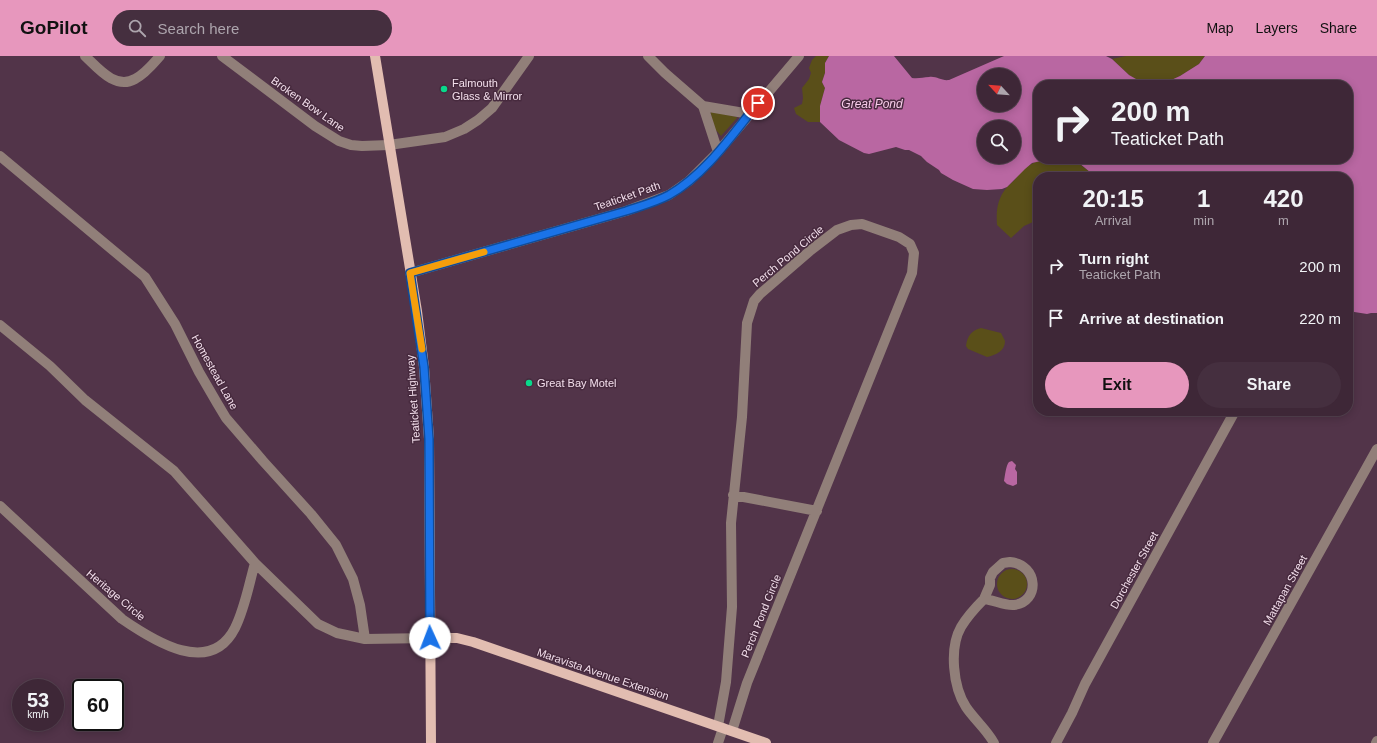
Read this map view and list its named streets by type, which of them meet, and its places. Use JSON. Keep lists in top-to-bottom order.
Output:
{
  "streets": {
    "main road": ["Teaticket Highway", "Maravista Avenue Extension"],
    "street": [
      "Broken Bow Lane",
      "Teaticket Path",
      "Perch Pond Circle",
      "Homestead Lane",
      "Dorchester Street",
      "Mattapan Street",
      "Heritage Circle"
    ]
  },
  "crossings": [
    ["Broken Bow Lane", "Teaticket Highway"],
    ["Teaticket Path", "Teaticket Highway"],
    ["Perch Pond Circle", "Maravista Avenue Extension"],
    ["Teaticket Highway", "Maravista Avenue Extension"]
  ],
  "water": ["Great Pond"],
  "places": ["Falmouth Glass & Mirror", "Great Bay Motel"],
  "north": "top left",
  "page": {
    "header": "GoPilot",
    "search": "Search here",
    "nav": ["Map", "Layers", "Share"],
    "turn": ["200 m", "Teaticket Path"],
    "eta": [
      "20:15",
      "Arrival",
      "1",
      "min",
      "420",
      "m"
    ],
    "list": [
      {
        "name": "Turn right",
        "note": "Teaticket Path",
        "value": "200 m"
      },
      {
        "name": "Arrive at destination",
        "value": "220 m"
      }
    ],
    "buttons": ["Exit", "Share"],
    "speed": "53 km/h",
    "limit": "60"
  }
}
